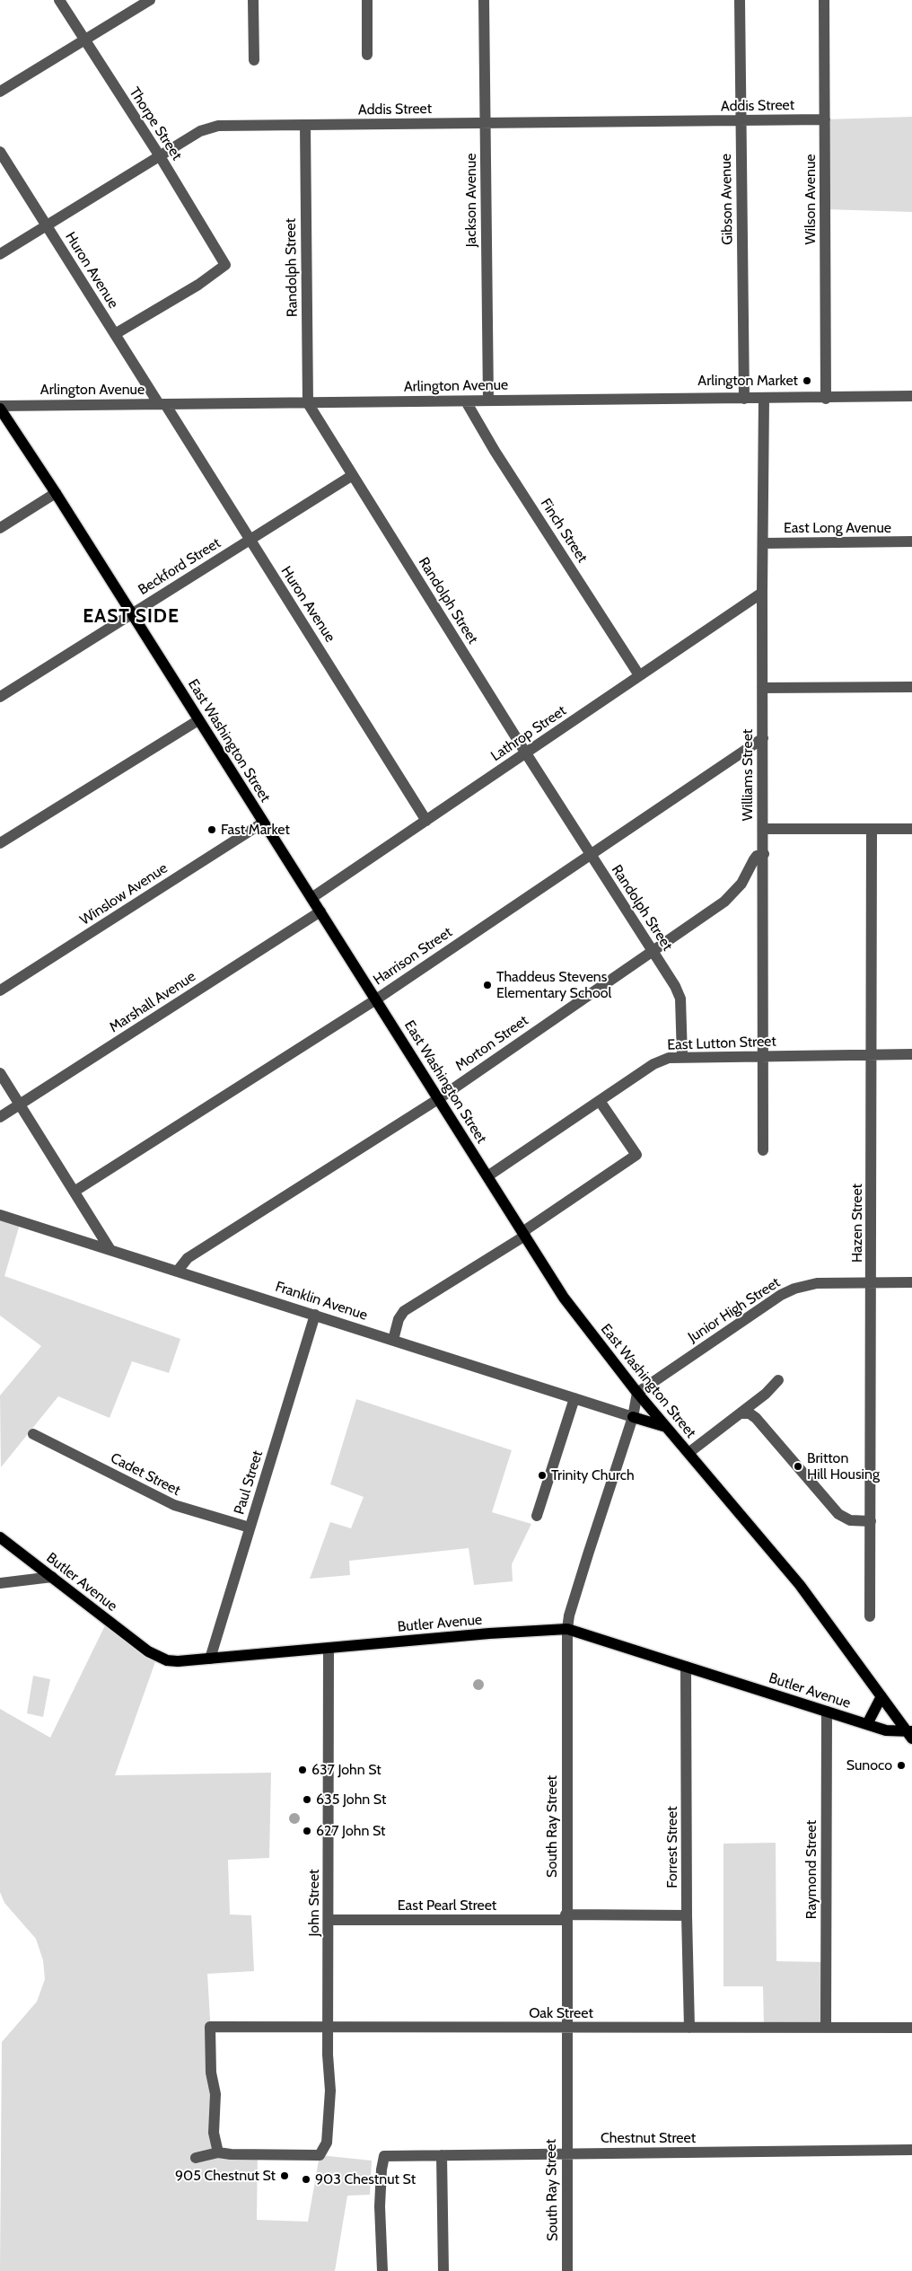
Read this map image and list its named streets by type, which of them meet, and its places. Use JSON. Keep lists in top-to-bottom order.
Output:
{
  "streets": {
    "main road": ["East Washington Street", "Butler Avenue"],
    "street": [
      "Addis Street",
      "Thorpe Street",
      "Gibson Avenue",
      "Wilson Avenue",
      "Jackson Avenue",
      "Randolph Street",
      "Huron Avenue",
      "Arlington Avenue",
      "East Long Avenue",
      "Finch Street",
      "Beckford Street",
      "Lathrop Street",
      "Williams Street",
      "Winslow Avenue",
      "Harrison Street",
      "Marshall Avenue",
      "Morton Street",
      "East Lutton Street",
      "Hazen Street",
      "Franklin Avenue",
      "Junior High Street",
      "Cadet Street",
      "Paul Street",
      "South Ray Street",
      "Forrest Street",
      "Raymond Street",
      "John Street",
      "East Pearl Street",
      "Oak Street",
      "Chestnut Street"
    ]
  },
  "crossings": [
    ["Addis Street", "Thorpe Street"],
    ["Addis Street", "Gibson Avenue"],
    ["Addis Street", "Wilson Avenue"],
    ["Addis Street", "Jackson Avenue"],
    ["Addis Street", "Randolph Street"],
    ["Addis Street", "Huron Avenue"],
    ["Thorpe Street", "Huron Avenue"],
    ["Gibson Avenue", "Arlington Avenue"],
    ["Wilson Avenue", "Arlington Avenue"],
    ["Jackson Avenue", "Arlington Avenue"],
    ["Randolph Street", "Arlington Avenue"],
    ["Randolph Street", "Beckford Street"],
    ["Randolph Street", "Lathrop Street"],
    ["Randolph Street", "Harrison Street"],
    ["Randolph Street", "Morton Street"],
    ["Randolph Street", "East Lutton Street"],
    ["Huron Avenue", "Arlington Avenue"],
    ["Huron Avenue", "Beckford Street"],
    ["Huron Avenue", "Lathrop Street"],
    ["Arlington Avenue", "Finch Street"],
    ["Arlington Avenue", "East Washington Street"],
    ["Arlington Avenue", "Williams Street"],
    ["East Long Avenue", "Williams Street"],
    ["Finch Street", "Lathrop Street"],
    ["Beckford Street", "East Washington Street"],
    ["Lathrop Street", "East Washington Street"],
    ["Lathrop Street", "Williams Street"],
    ["East Washington Street", "Winslow Avenue"],
    ["East Washington Street", "Harrison Street"],
    ["East Washington Street", "Marshall Avenue"],
    ["East Washington Street", "Morton Street"],
    ["East Washington Street", "East Lutton Street"],
    ["East Washington Street", "Junior High Street"],
    ["East Washington Street", "Butler Avenue"],
    ["East Washington Street", "South Ray Street"],
    ["Williams Street", "Harrison Street"],
    ["Williams Street", "Morton Street"],
    ["Williams Street", "East Lutton Street"],
    ["Morton Street", "Franklin Avenue"],
    ["East Lutton Street", "Hazen Street"],
    ["Hazen Street", "Junior High Street"],
    ["Franklin Avenue", "Paul Street"],
    ["Franklin Avenue", "South Ray Street"],
    ["Junior High Street", "South Ray Street"],
    ["Cadet Street", "Paul Street"],
    ["Paul Street", "Butler Avenue"],
    ["Butler Avenue", "South Ray Street"],
    ["Butler Avenue", "Forrest Street"],
    ["Butler Avenue", "Raymond Street"],
    ["Butler Avenue", "John Street"],
    ["South Ray Street", "East Pearl Street"],
    ["South Ray Street", "Oak Street"],
    ["South Ray Street", "Chestnut Street"],
    ["Forrest Street", "East Pearl Street"],
    ["Forrest Street", "Oak Street"],
    ["Raymond Street", "Oak Street"],
    ["John Street", "East Pearl Street"],
    ["John Street", "Oak Street"]
  ],
  "districts": ["EAST SIDE"],
  "places": [
    "Arlington Market",
    "Fast Market",
    "Thaddeus Stevens Elementary School",
    "Britton Hill Housing",
    "Trinity Church",
    "Sunoco",
    "637 John St",
    "635 John St",
    "627 John St",
    "905 Chestnut St",
    "903 Chestnut St"
  ]
}
